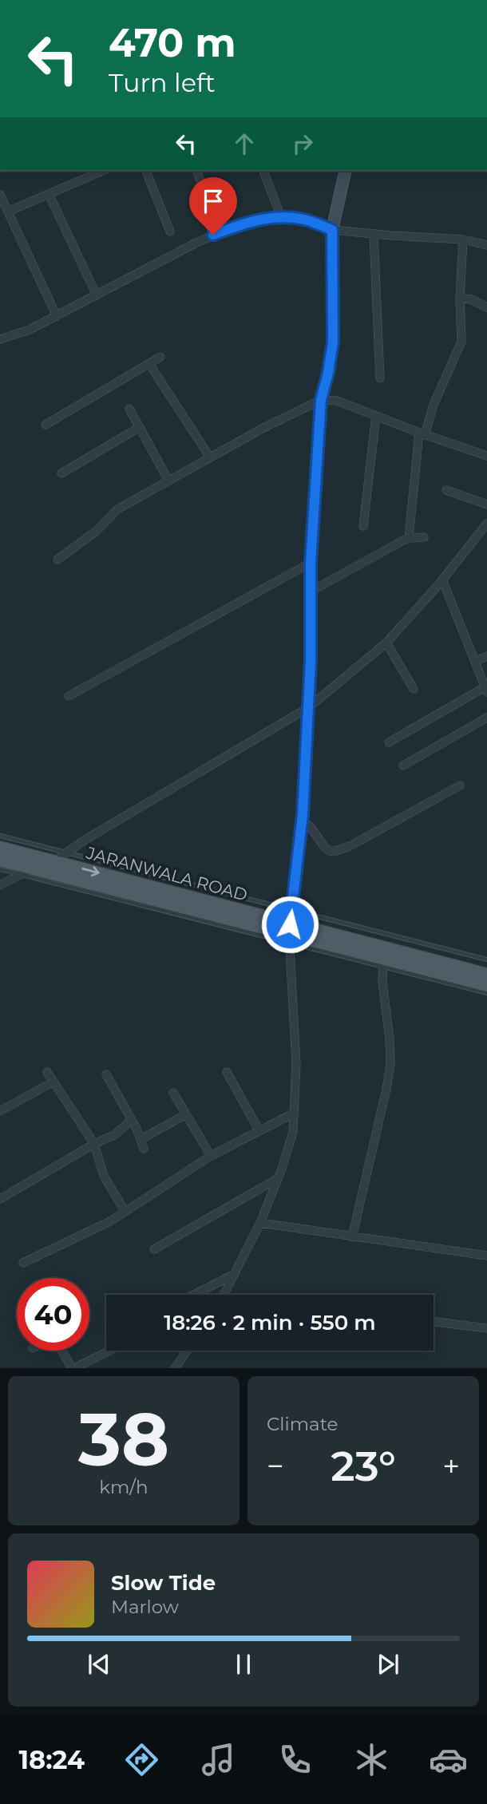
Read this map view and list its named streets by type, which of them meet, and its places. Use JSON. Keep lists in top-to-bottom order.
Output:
{
  "streets": {
    "main road": ["JARANWALA ROAD"]
  },
  "page": {
    "turn": ["470 m", "Turn left"],
    "limit": "40",
    "trip": "18:26 · 2 min · 550 m",
    "tile": [
      ["38", "km/h"],
      "Climate"
    ],
    "heat": ["−", "23°", "+"],
    "song": ["Slow Tide", "Marlow"],
    "tabs": "18:24"
  }
}
